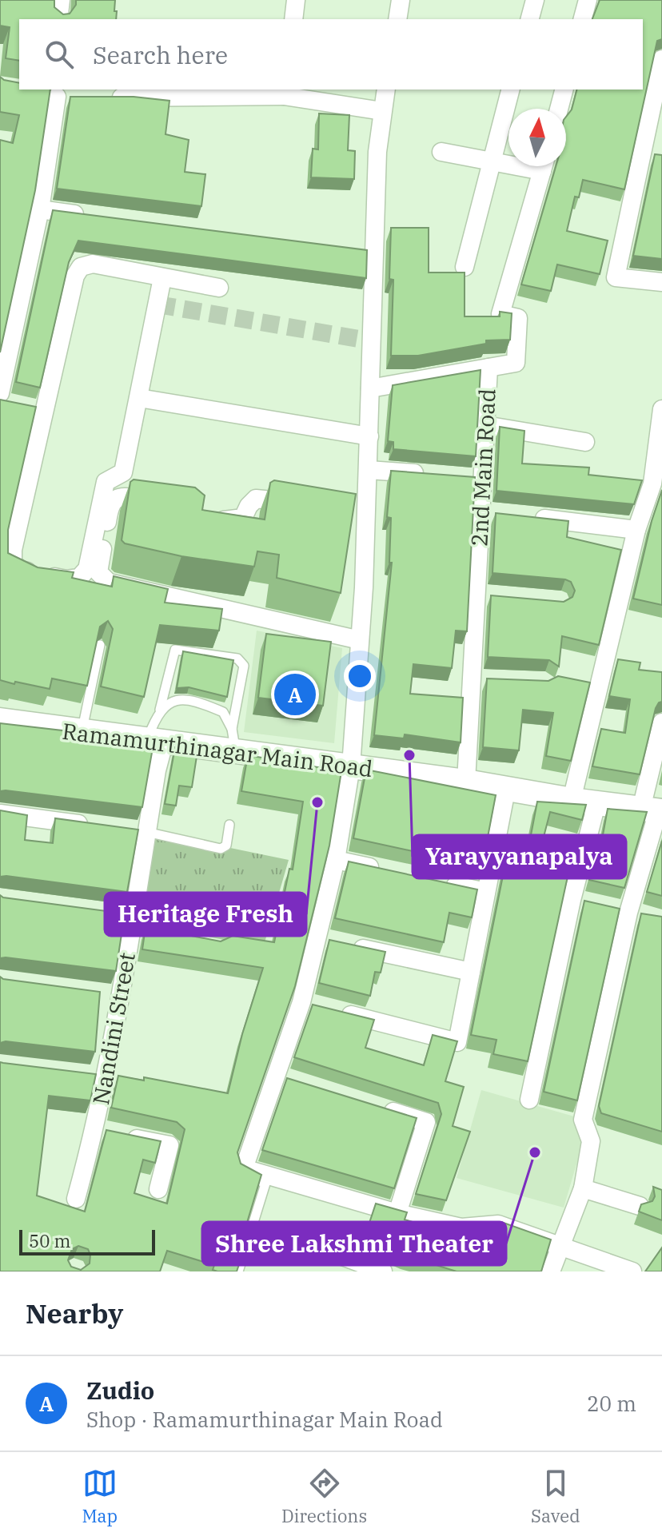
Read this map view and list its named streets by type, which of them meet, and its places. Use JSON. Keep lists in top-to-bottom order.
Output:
{
  "streets": {
    "main road": ["Ramamurthinagar Main Road"],
    "street": ["2nd Main Road", "Nandini Street"]
  },
  "crossings": [
    ["2nd Main Road", "Ramamurthinagar Main Road"],
    ["Ramamurthinagar Main Road", "Nandini Street"]
  ],
  "places": ["Yarayyanapalya", "Heritage Fresh", "Shree Lakshmi Theater"],
  "scale_bar": "50 m",
  "north": "top",
  "page": {
    "search": "Search here",
    "pins": "A",
    "scale": "50 m",
    "heading": "Nearby",
    "list": [
      {
        "mark": "A",
        "name": "Zudio",
        "note": "Shop · Ramamurthinagar Main Road",
        "value": "20 m"
      }
    ],
    "nav": ["Map", "Directions", "Saved"]
  }
}
